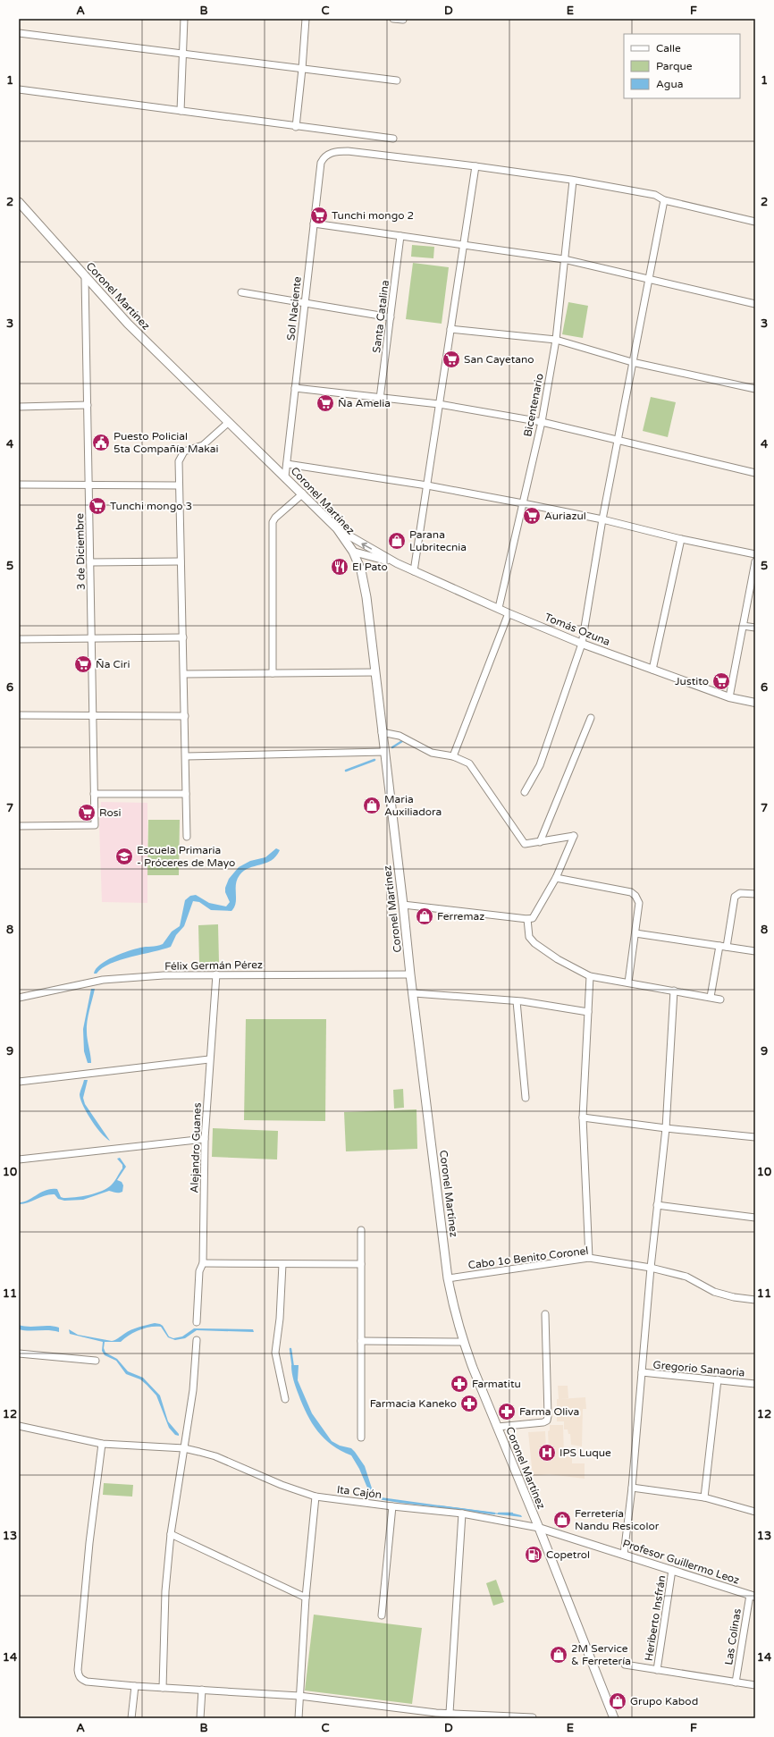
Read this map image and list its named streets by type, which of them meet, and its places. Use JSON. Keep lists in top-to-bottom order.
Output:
{
  "streets": {
    "main road": ["Coronel Martínez"],
    "street": [
      "Sol Naciente",
      "Santa Catalina",
      "Bicentenario",
      "3 de Diciembre",
      "Tomás Ozuna",
      "Félix Germán Pérez",
      "Alejandro Guanes",
      "Cabo 1o Benito Coronel",
      "Gregorio Sanaoria",
      "Ita Cajón",
      "Profesor Guillermo Leoz",
      "Heriberto Insfrán",
      "Las Colinas"
    ]
  },
  "crossings": [
    ["Coronel Martínez", "Sol Naciente"],
    ["Coronel Martínez", "3 de Diciembre"],
    ["Coronel Martínez", "Tomás Ozuna"],
    ["Coronel Martínez", "Félix Germán Pérez"],
    ["Coronel Martínez", "Cabo 1o Benito Coronel"],
    ["Coronel Martínez", "Ita Cajón"],
    ["Coronel Martínez", "Profesor Guillermo Leoz"],
    ["Bicentenario", "Tomás Ozuna"],
    ["Félix Germán Pérez", "Alejandro Guanes"],
    ["Ita Cajón", "Profesor Guillermo Leoz"],
    ["Profesor Guillermo Leoz", "Heriberto Insfrán"],
    ["Profesor Guillermo Leoz", "Las Colinas"]
  ],
  "places": {
    "supermarket": [
      "Tunchi mongo 2",
      "San Cayetano",
      "Ña Amelia",
      "Tunchi mongo 3",
      "Auriazul",
      "Ña Ciri",
      "Justito",
      "Rosi"
    ],
    "public building": ["Puesto Policial 5ta Compañía Makai"],
    "shop": [
      "Parana Lubritecnia",
      "Maria Auxiliadora",
      "Ferremaz",
      "Ferretería Nandu Resicolor",
      "2M Service & Ferretería",
      "Grupo Kabod"
    ],
    "restaurant": ["El Pato"],
    "school or university": ["Escuela Primaria - Próceres de Mayo"],
    "pharmacy": ["Farmatitu", "Farmacia Kaneko", "Farma Oliva"],
    "hospital": ["IPS Luque"],
    "fuel station": ["Copetrol"]
  },
  "legend": ["Calle", "Parque", "Agua"],
  "grid": {
    "columns": [
      "A",
      "B",
      "C",
      "D",
      "E",
      "F"
    ],
    "rows": [
      "1",
      "2",
      "3",
      "4",
      "5",
      "6",
      "7",
      "8",
      "9",
      "10",
      "11",
      "12",
      "13",
      "14"
    ]
  }
}
